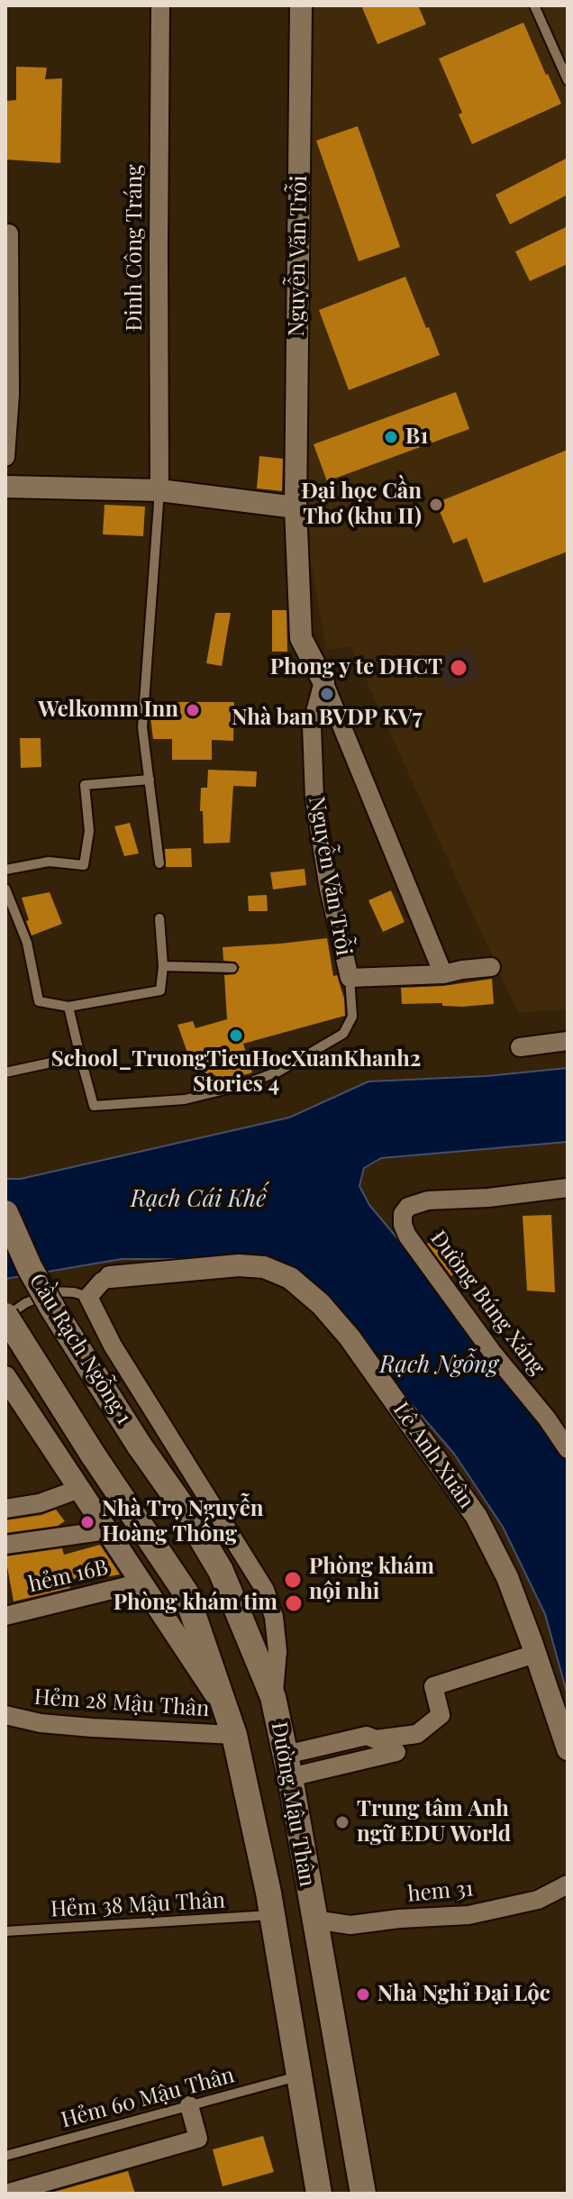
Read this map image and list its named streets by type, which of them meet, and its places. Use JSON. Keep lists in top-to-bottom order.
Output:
{
  "streets": {
    "main road": ["Cầu Rạch Ngỗng 1", "Đường Mậu Thân"],
    "street": [
      "Đinh Công Tráng",
      "Nguyễn Văn Trỗi",
      "Đường Búng Xáng",
      "Lê Anh Xuân",
      "hẻm 16B",
      "Hẻm 28 Mậu Thân",
      "hem 31"
    ],
    "lane": ["Hẻm 38 Mậu Thân", "Hẻm 60 Mậu Thân"]
  },
  "crossings": [
    ["Cầu Rạch Ngỗng 1", "Đường Mậu Thân"],
    ["Hẻm 28 Mậu Thân", "Đường Mậu Thân"],
    ["Đường Mậu Thân", "hem 31"],
    ["Đường Mậu Thân", "Hẻm 38 Mậu Thân"],
    ["Đường Mậu Thân", "Hẻm 60 Mậu Thân"]
  ],
  "water": ["Rạch Cái Khế", "Rạch Ngỗng"],
  "places": [
    "B1",
    "Đại học Cần Thơ (khu II)",
    "Phong y te DHCT",
    "Nhà ban BVDP KV7",
    "Welkomm Inn",
    "School_TruongTieuHocXuanKhanh2 Stories 4",
    "Nhà Trọ Nguyễn Hoàng Thống",
    "Phòng khám nội nhi",
    "Phòng khám tim",
    "Trung tâm Anh ngữ EDU World",
    "Nhà Nghỉ Đại Lộc"
  ]
}
